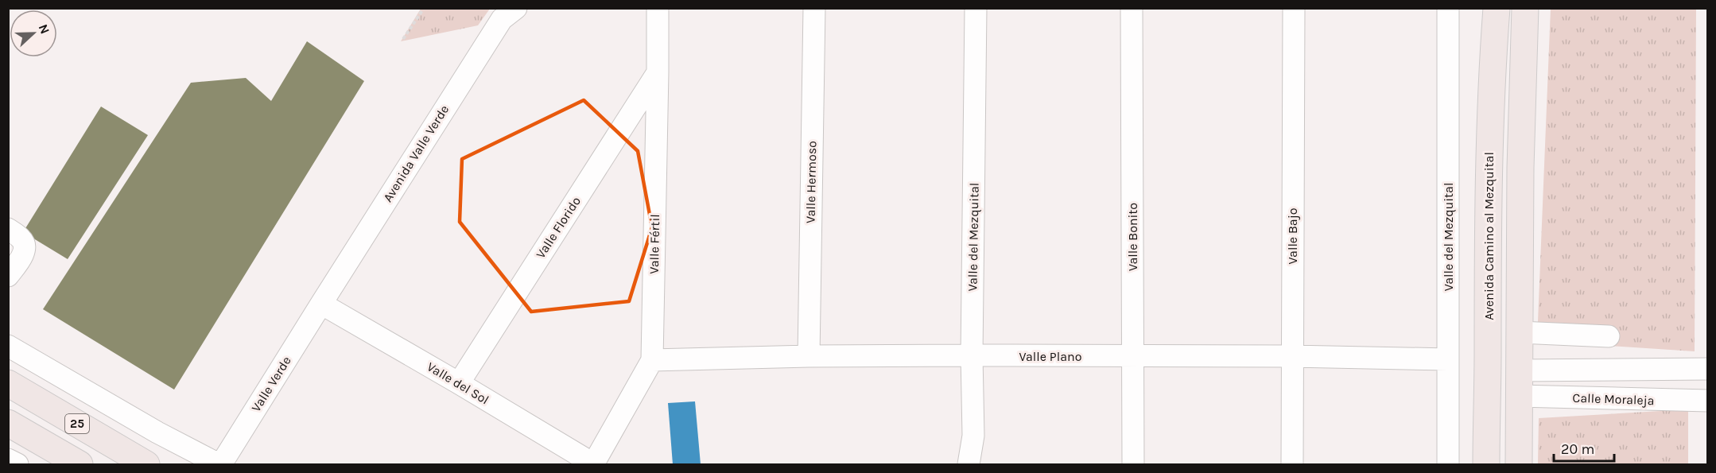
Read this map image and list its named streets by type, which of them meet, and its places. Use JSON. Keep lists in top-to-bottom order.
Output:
{
  "streets": {
    "main road": ["Avenida Camino al Mezquital", "25"],
    "street": [
      "Avenida Valle Verde",
      "Valle Hermoso",
      "Valle Florido",
      "Valle Bajo",
      "Valle del Mezquital",
      "Valle Bonito",
      "Valle Fértil",
      "Valle Plano",
      "Valle del Sol",
      "Valle Verde",
      "Calle Moraleja"
    ]
  },
  "crossings": [
    ["Avenida Valle Verde", "Valle del Sol"],
    ["Avenida Valle Verde", "Valle Verde"],
    ["Valle Hermoso", "Valle Plano"],
    ["Valle Florido", "Valle Fértil"],
    ["Valle Florido", "Valle del Sol"],
    ["Valle Bajo", "Valle Plano"],
    ["Valle del Mezquital", "Valle Plano"],
    ["Valle Bonito", "Valle Plano"],
    ["Valle Fértil", "Valle Plano"],
    ["Valle Fértil", "Valle del Sol"],
    ["Valle del Sol", "Valle Verde"]
  ],
  "scale_bar": "20 m",
  "north": "right"
}
